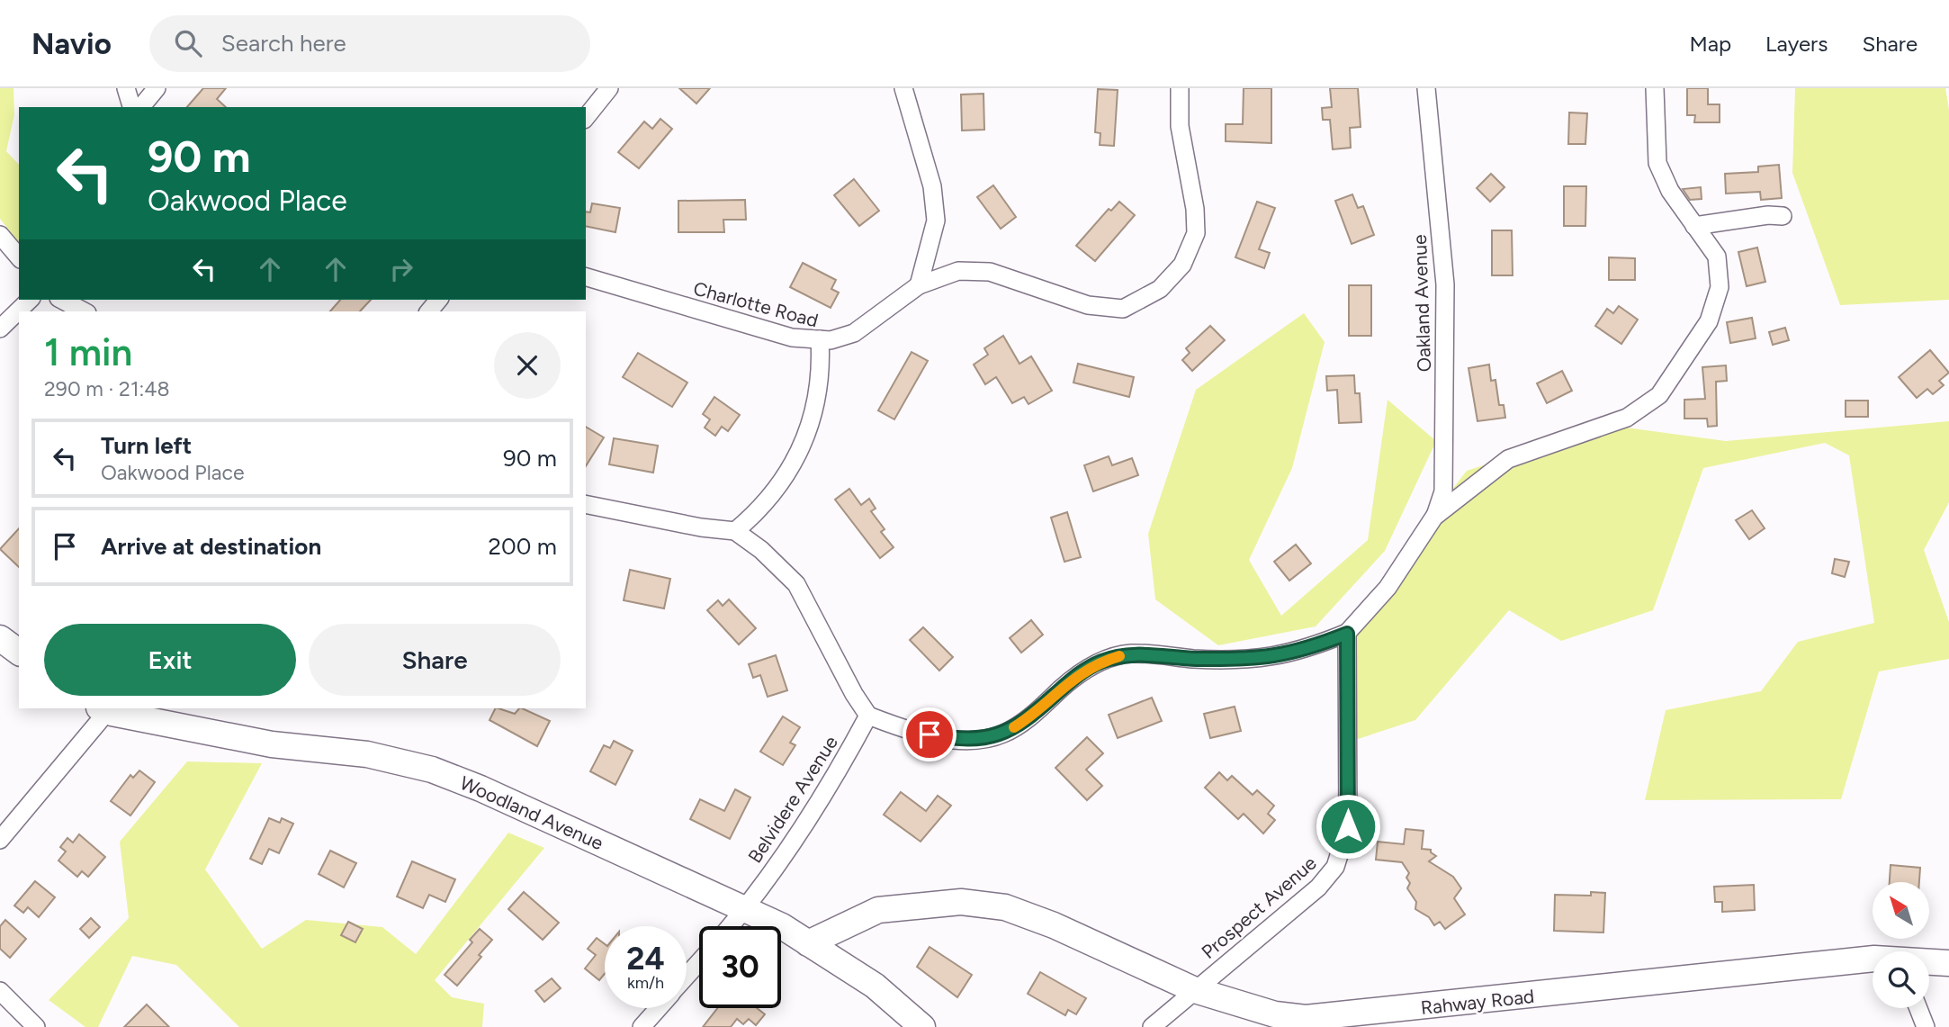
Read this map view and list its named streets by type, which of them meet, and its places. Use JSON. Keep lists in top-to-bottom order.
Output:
{
  "streets": {
    "street": [
      "Oakland Avenue",
      "Charlotte Road",
      "Belvidere Avenue",
      "Woodland Avenue",
      "Prospect Avenue",
      "Rahway Road"
    ]
  },
  "crossings": [
    ["Belvidere Avenue", "Woodland Avenue"],
    ["Woodland Avenue", "Rahway Road"],
    ["Prospect Avenue", "Rahway Road"]
  ],
  "north": "top left",
  "page": {
    "header": "Navio",
    "search": "Search here",
    "nav": ["Map", "Layers", "Share"],
    "turn": ["90 m", "Oakwood Place"],
    "heading": ["1 min", "290 m · 21:48"],
    "list": [
      {
        "name": "Turn left",
        "note": "Oakwood Place",
        "value": "90 m"
      },
      {
        "name": "Arrive at destination",
        "value": "200 m"
      }
    ],
    "buttons": ["Exit", "Share"],
    "speed": "24 km/h",
    "limit": "30"
  }
}
